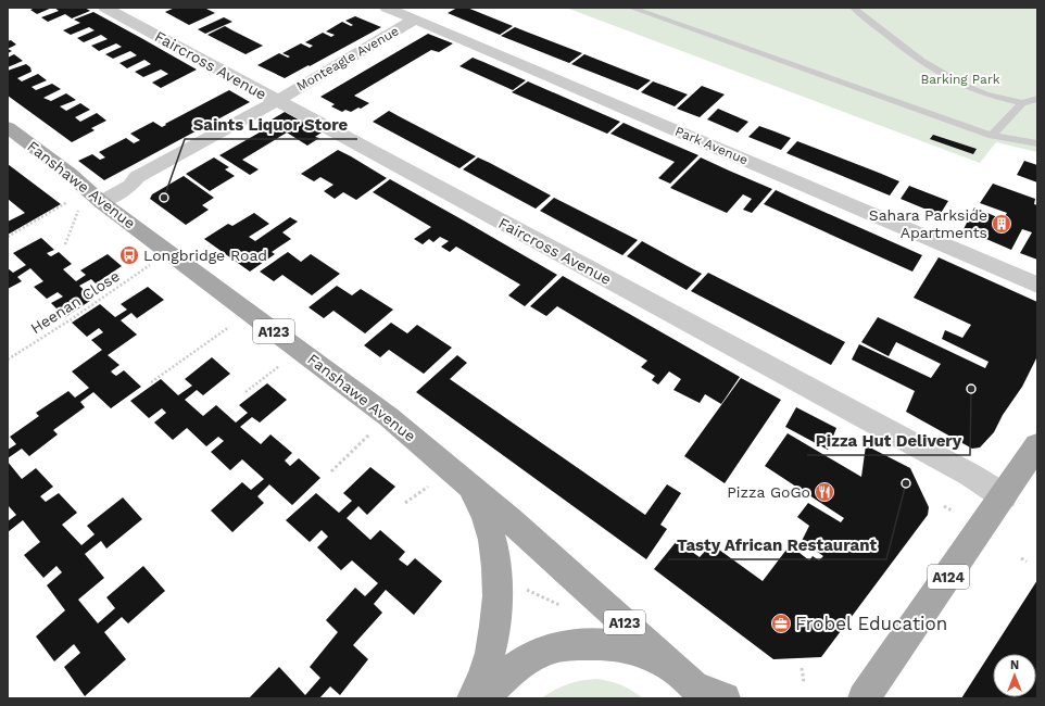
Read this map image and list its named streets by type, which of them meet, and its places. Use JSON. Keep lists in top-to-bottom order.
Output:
{
  "streets": {
    "main road": ["Fanshawe Avenue", "A123", "A124"],
    "street": ["Monteagle Avenue", "Faircross Avenue", "Park Avenue"],
    "path": ["Heenan Close"]
  },
  "crossings": [
    ["Monteagle Avenue", "Faircross Avenue"],
    ["Monteagle Avenue", "Park Avenue"],
    ["Monteagle Avenue", "Fanshawe Avenue"],
    ["Faircross Avenue", "A124"]
  ],
  "parks": ["Barking Park"],
  "places": {
    "other": ["Saints Liquor Store", "Pizza Hut Delivery", "Tasty African Restaurant"],
    "building": ["Sahara Parkside Apartments"],
    "bus stop": ["Longbridge Road"],
    "restaurant": ["Pizza GoGo"],
    "office": ["Frobel Education"]
  },
  "north": "top"
}
